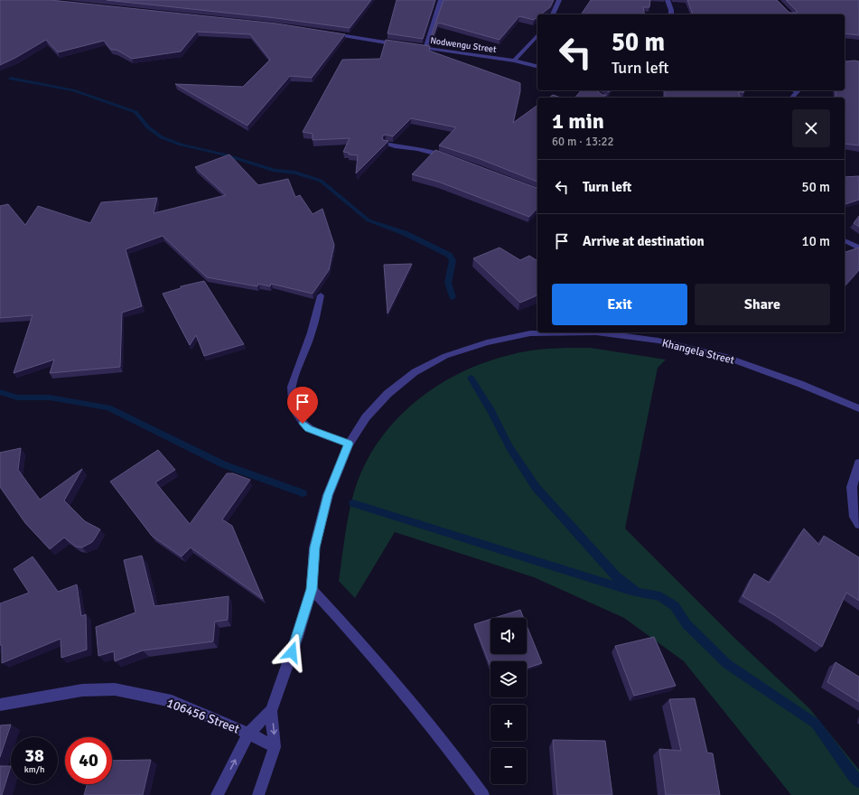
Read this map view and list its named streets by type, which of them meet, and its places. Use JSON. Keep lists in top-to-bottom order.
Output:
{
  "streets": {
    "street": ["Nodwengu Street", "Khangela Street", "106456 Street"]
  },
  "crossings": [
    ["Khangela Street", "106456 Street"]
  ],
  "page": {
    "turn": ["50 m", "Turn left"],
    "heading": ["1 min", "60 m · 13:22"],
    "list": [
      {
        "name": "Turn left",
        "value": "50 m"
      },
      {
        "name": "Arrive at destination",
        "value": "10 m"
      }
    ],
    "buttons": ["Exit", "Share"],
    "map_buttons": ["+", "−"],
    "speed": "38 km/h",
    "limit": "40"
  }
}
